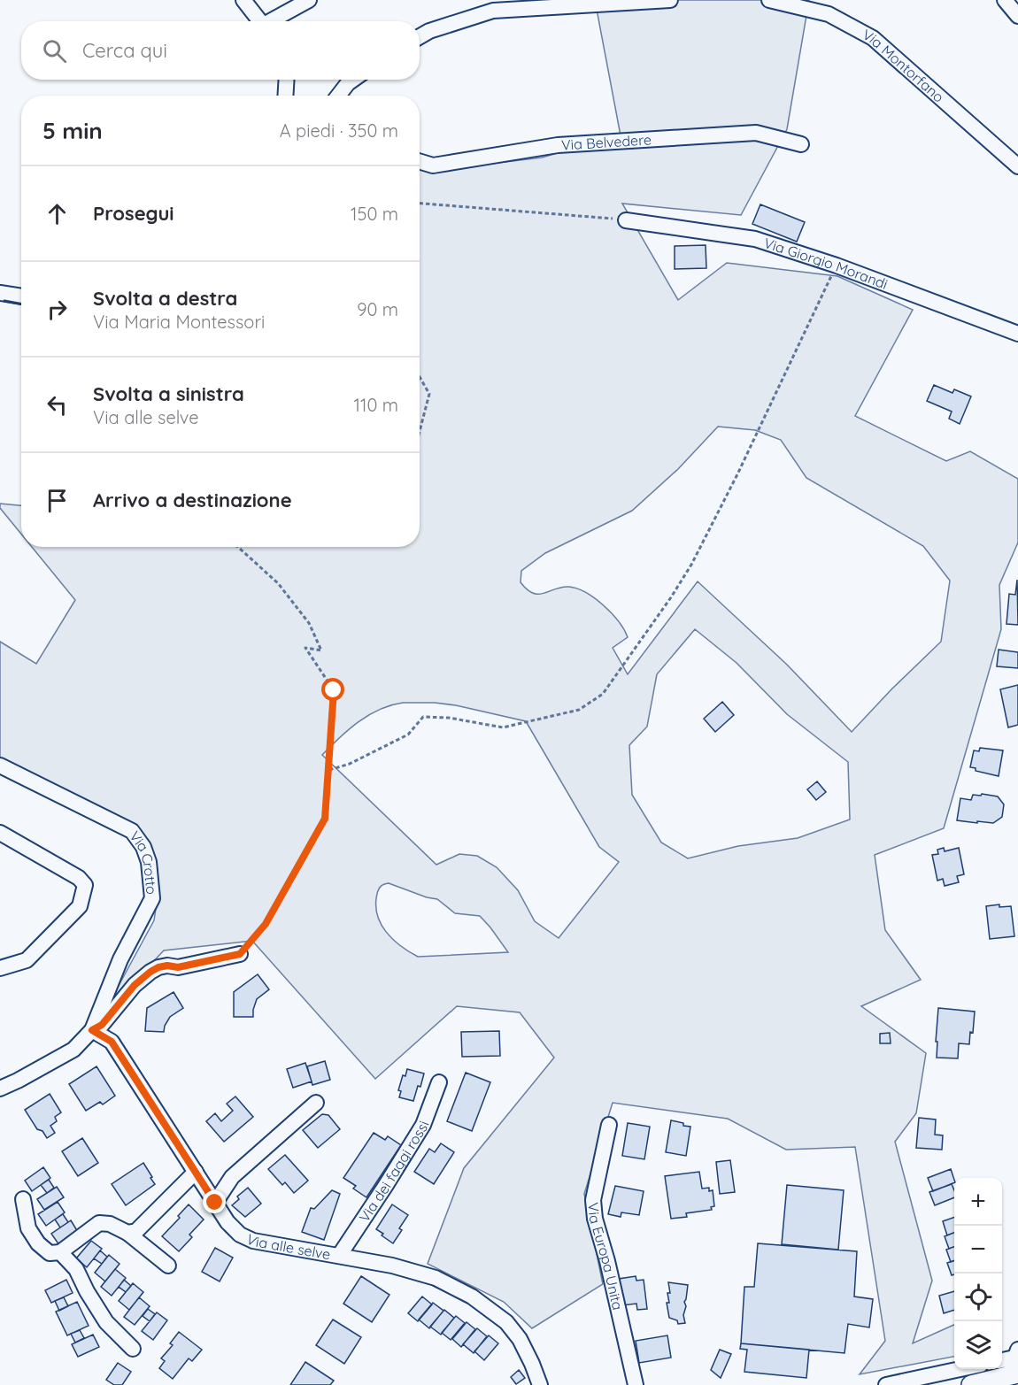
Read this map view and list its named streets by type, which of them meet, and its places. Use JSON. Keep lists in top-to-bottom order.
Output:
{
  "streets": {
    "street": [
      "Via Montorfano",
      "Via Belvedere",
      "Via Giorgio Morandi",
      "Via Crotto",
      "Via dei faggi rossi",
      "Via alle selve",
      "Via Europa Unita"
    ]
  },
  "crossings": [
    ["Via Crotto", "Via alle selve"],
    ["Via dei faggi rossi", "Via alle selve"]
  ],
  "page": {
    "search": "Cerca qui",
    "heading": ["5 min", "A piedi · 350 m"],
    "list": [
      ["Prosegui", "150 m"],
      ["Svolta a destra", "Via Maria Montessori", "90 m"],
      ["Svolta a sinistra", "Via alle selve", "110 m"],
      "Arrivo a destinazione"
    ],
    "map_buttons": ["+", "−"]
  }
}
